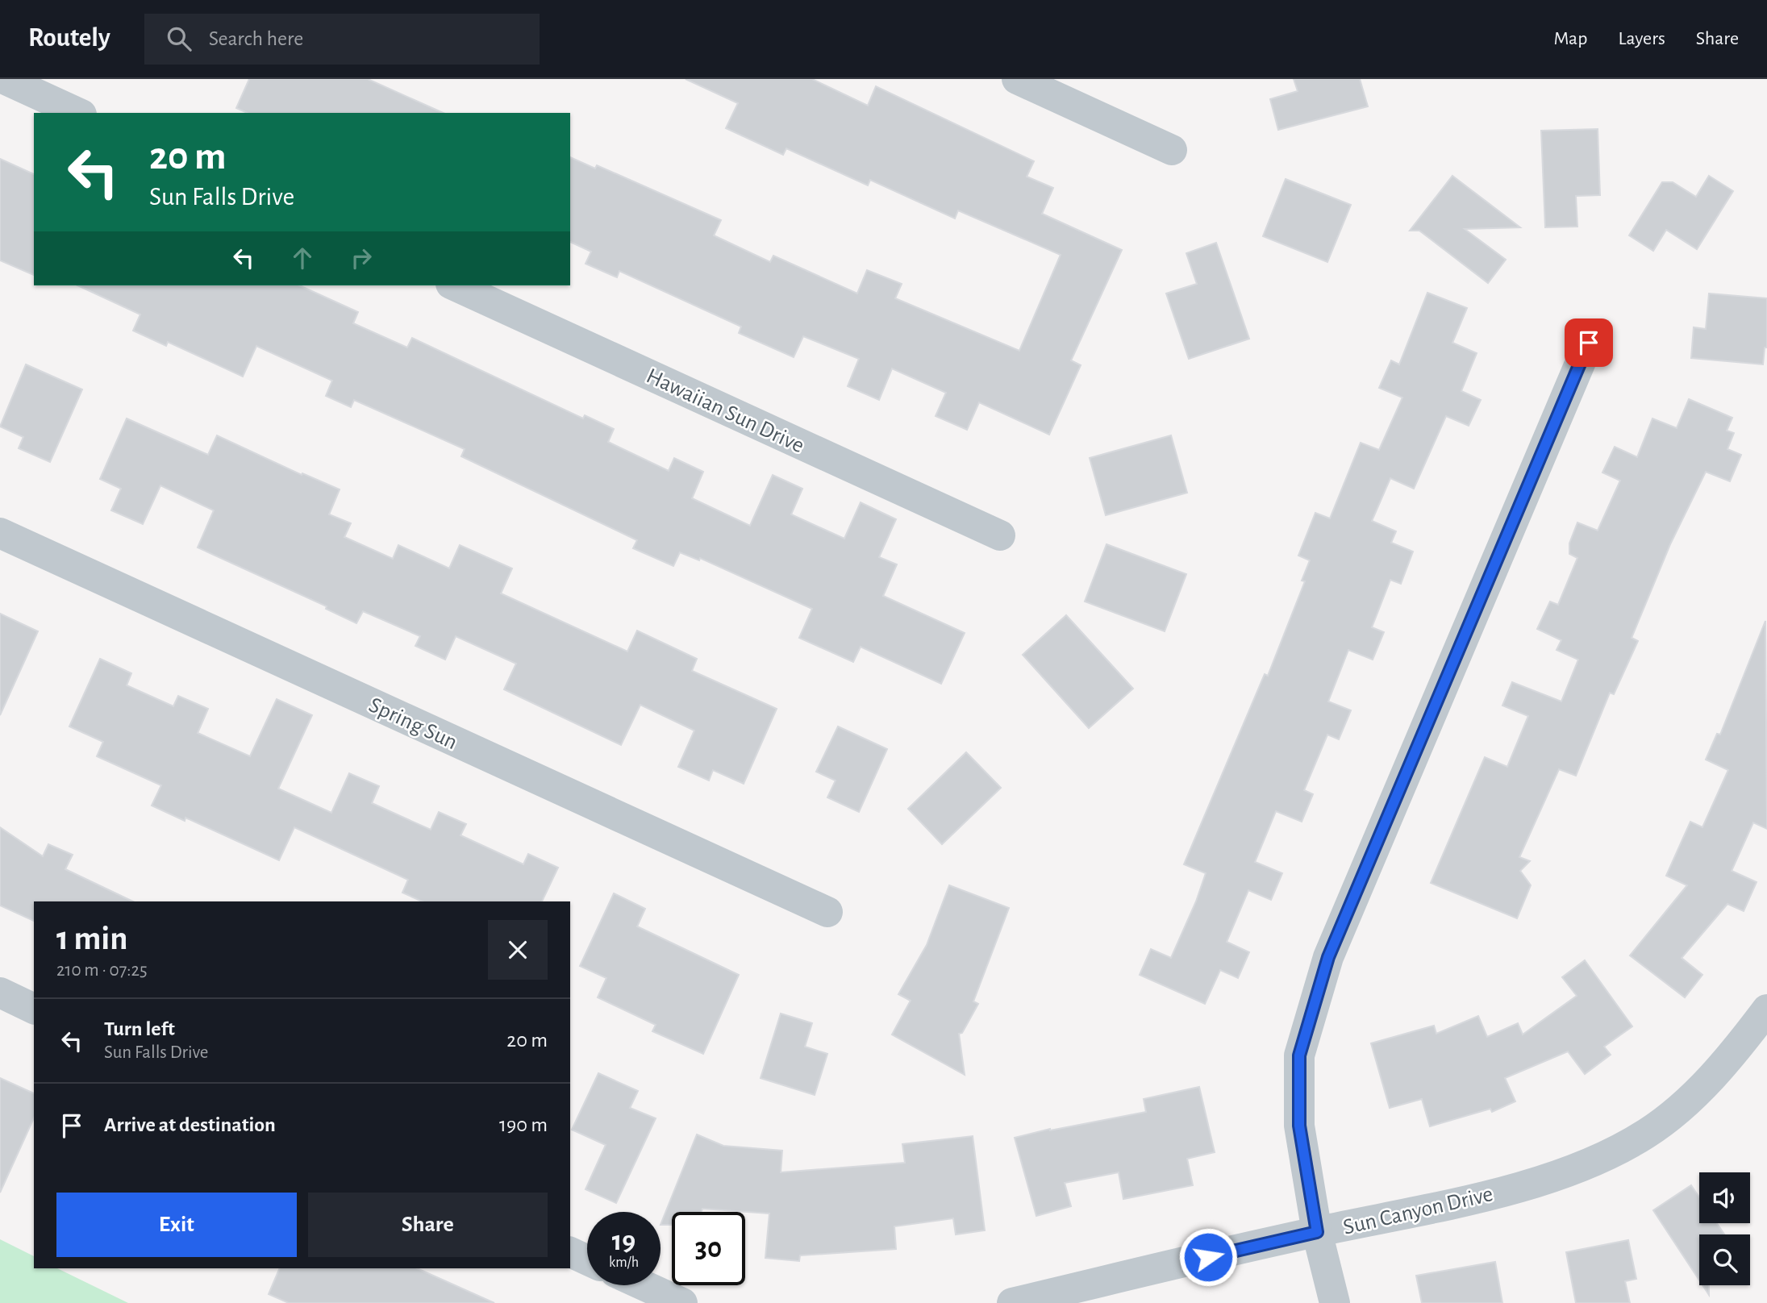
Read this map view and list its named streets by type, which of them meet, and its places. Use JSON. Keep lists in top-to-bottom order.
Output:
{
  "streets": {
    "street": ["Hawaiian Sun Drive", "Spring Sun", "Sun Canyon Drive"]
  },
  "page": {
    "header": "Routely",
    "search": "Search here",
    "nav": ["Map", "Layers", "Share"],
    "turn": ["20 m", "Sun Falls Drive"],
    "heading": ["1 min", "210 m · 07:25"],
    "list": [
      {
        "name": "Turn left",
        "note": "Sun Falls Drive",
        "value": "20 m"
      },
      {
        "name": "Arrive at destination",
        "value": "190 m"
      }
    ],
    "buttons": ["Exit", "Share"],
    "speed": "19 km/h",
    "limit": "30"
  }
}
